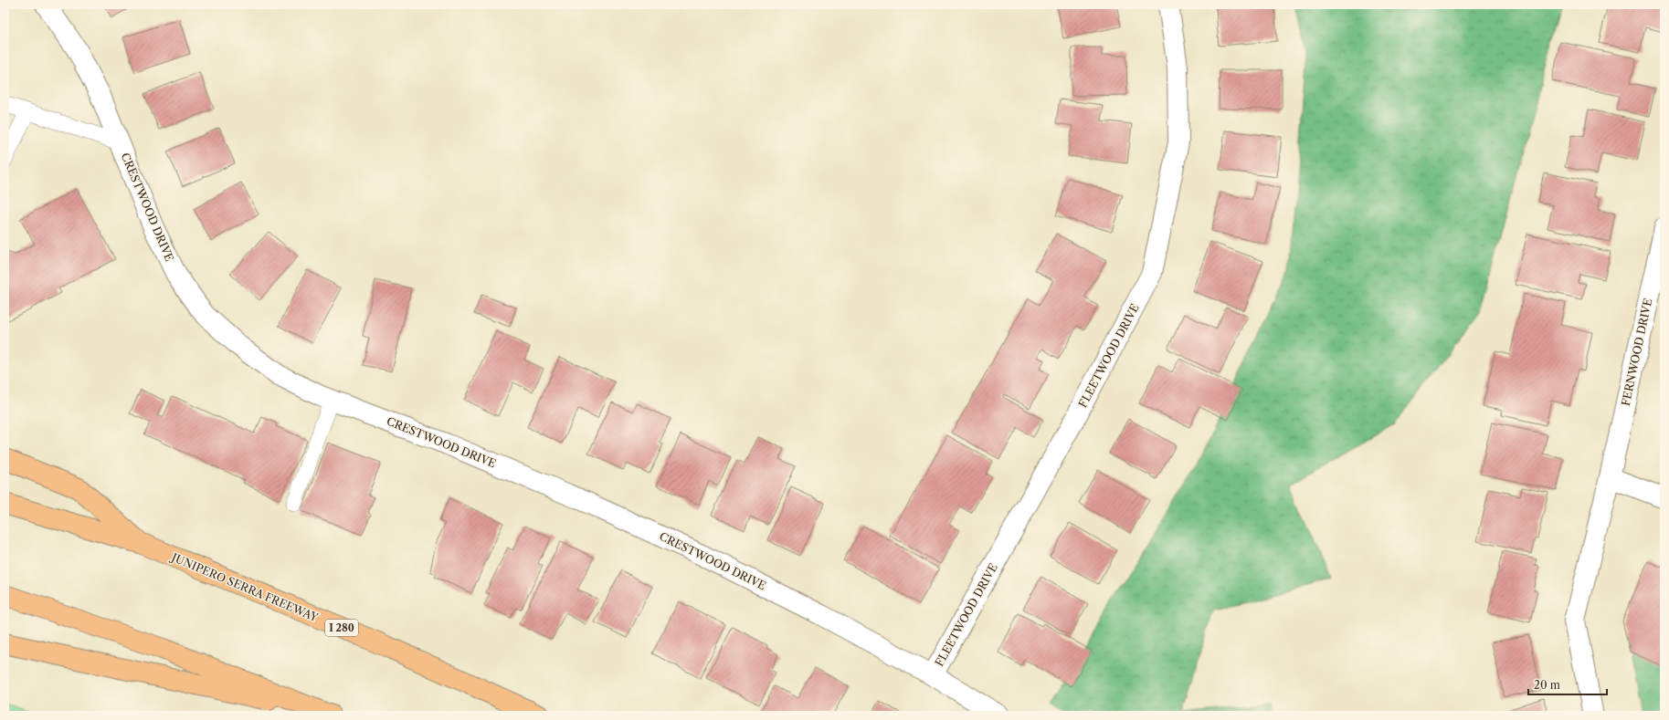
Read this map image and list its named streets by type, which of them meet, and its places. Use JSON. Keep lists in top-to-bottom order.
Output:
{
  "streets": {
    "highway": ["JUNIPERO SERRA FREEWAY", "I 280"],
    "street": ["CRESTWOOD DRIVE", "FERNWOOD DRIVE", "FLEETWOOD DRIVE"]
  },
  "crossings": [
    ["CRESTWOOD DRIVE", "FLEETWOOD DRIVE"]
  ],
  "scale_bar": "20 m"
}
